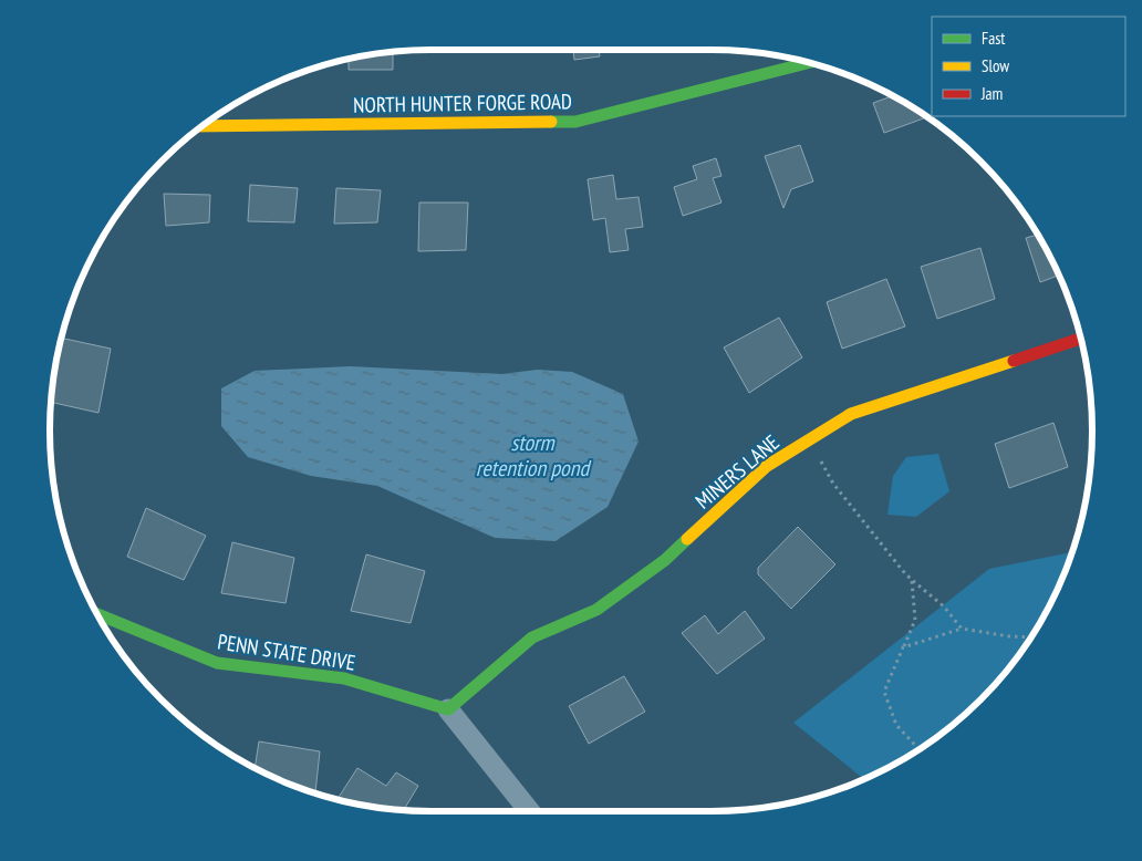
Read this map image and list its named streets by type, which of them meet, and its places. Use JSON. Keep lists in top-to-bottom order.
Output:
{
  "streets": {
    "street": ["NORTH HUNTER FORGE ROAD", "MINERS LANE", "PENN STATE DRIVE"]
  },
  "crossings": [
    ["MINERS LANE", "PENN STATE DRIVE"]
  ],
  "water": ["storm retention pond"],
  "legend": ["Fast", "Slow", "Jam"]
}
